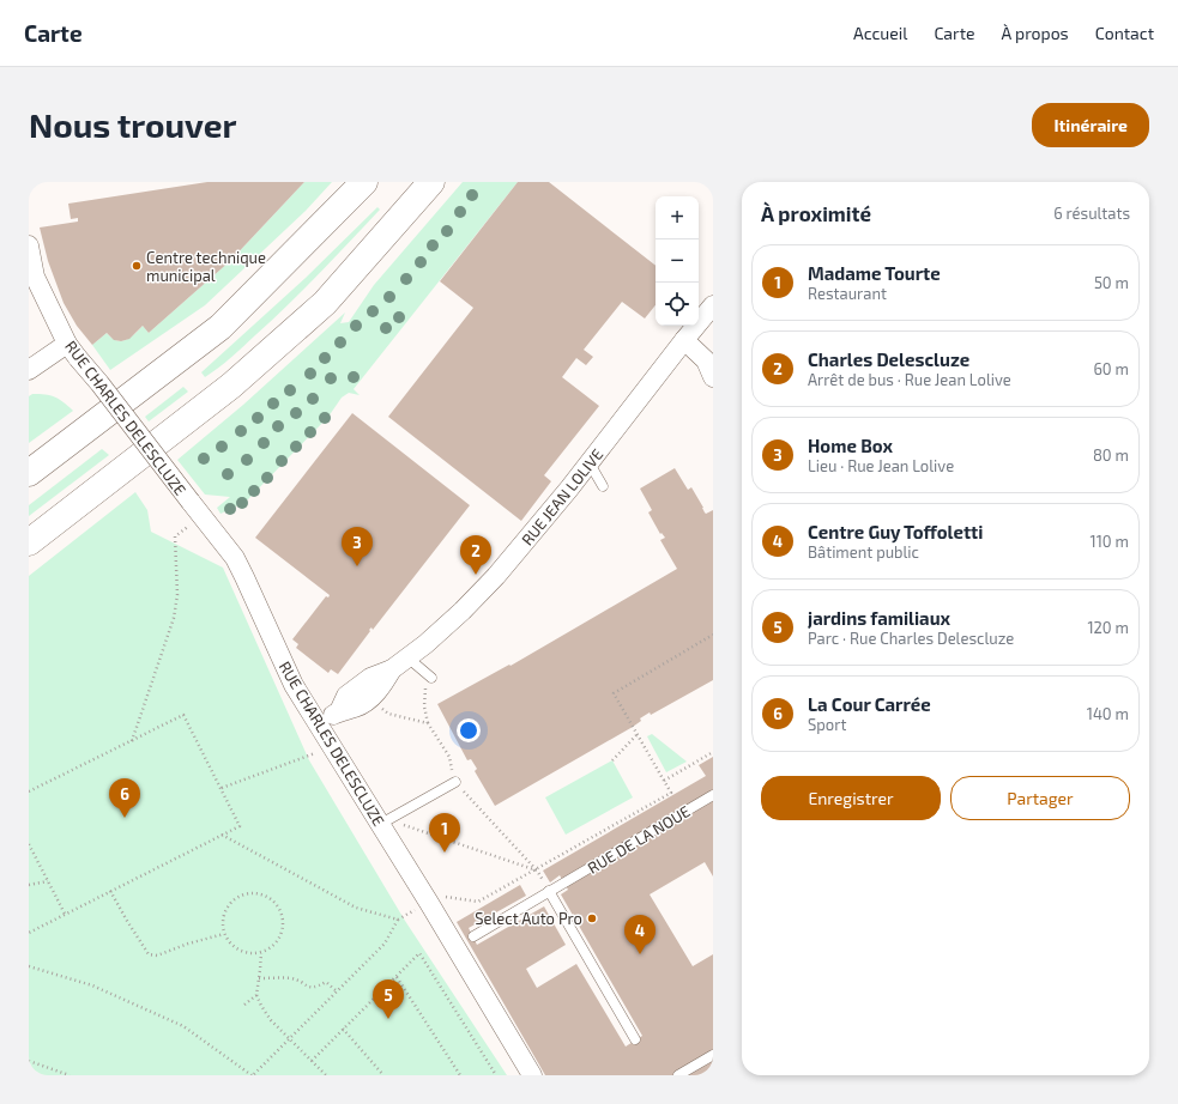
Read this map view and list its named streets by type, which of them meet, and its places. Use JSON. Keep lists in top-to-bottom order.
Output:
{
  "streets": {
    "street": ["RUE CHARLES DELESCLUZE", "RUE JEAN LOLIVE"],
    "lane": ["RUE DE LA NOUE"]
  },
  "crossings": [
    ["RUE CHARLES DELESCLUZE", "RUE JEAN LOLIVE"],
    ["RUE CHARLES DELESCLUZE", "RUE DE LA NOUE"]
  ],
  "places": ["Centre technique municipal", "Select Auto Pro"],
  "page": {
    "header": "Carte",
    "nav": [
      "Accueil",
      "Carte",
      "À propos",
      "Contact"
    ],
    "buttons": [
      "Itinéraire",
      ["Enregistrer", "Partager"]
    ],
    "title": "Nous trouver",
    "heading": ["À proximité", "6 résultats"],
    "map_buttons": ["+", "−"],
    "list": [
      {
        "mark": "1",
        "name": "Madame Tourte",
        "note": "Restaurant",
        "value": "50 m"
      },
      {
        "mark": "2",
        "name": "Charles Delescluze",
        "note": "Arrêt de bus · Rue Jean Lolive",
        "value": "60 m"
      },
      {
        "mark": "3",
        "name": "Home Box",
        "note": "Lieu · Rue Jean Lolive",
        "value": "80 m"
      },
      {
        "mark": "4",
        "name": "Centre Guy Toffoletti",
        "note": "Bâtiment public",
        "value": "110 m"
      },
      {
        "mark": "5",
        "name": "jardins familiaux",
        "note": "Parc · Rue Charles Delescluze",
        "value": "120 m"
      },
      {
        "mark": "6",
        "name": "La Cour Carrée",
        "note": "Sport",
        "value": "140 m"
      }
    ],
    "pins": [
      "3",
      "2",
      "6",
      "1",
      "4",
      "5"
    ]
  }
}
